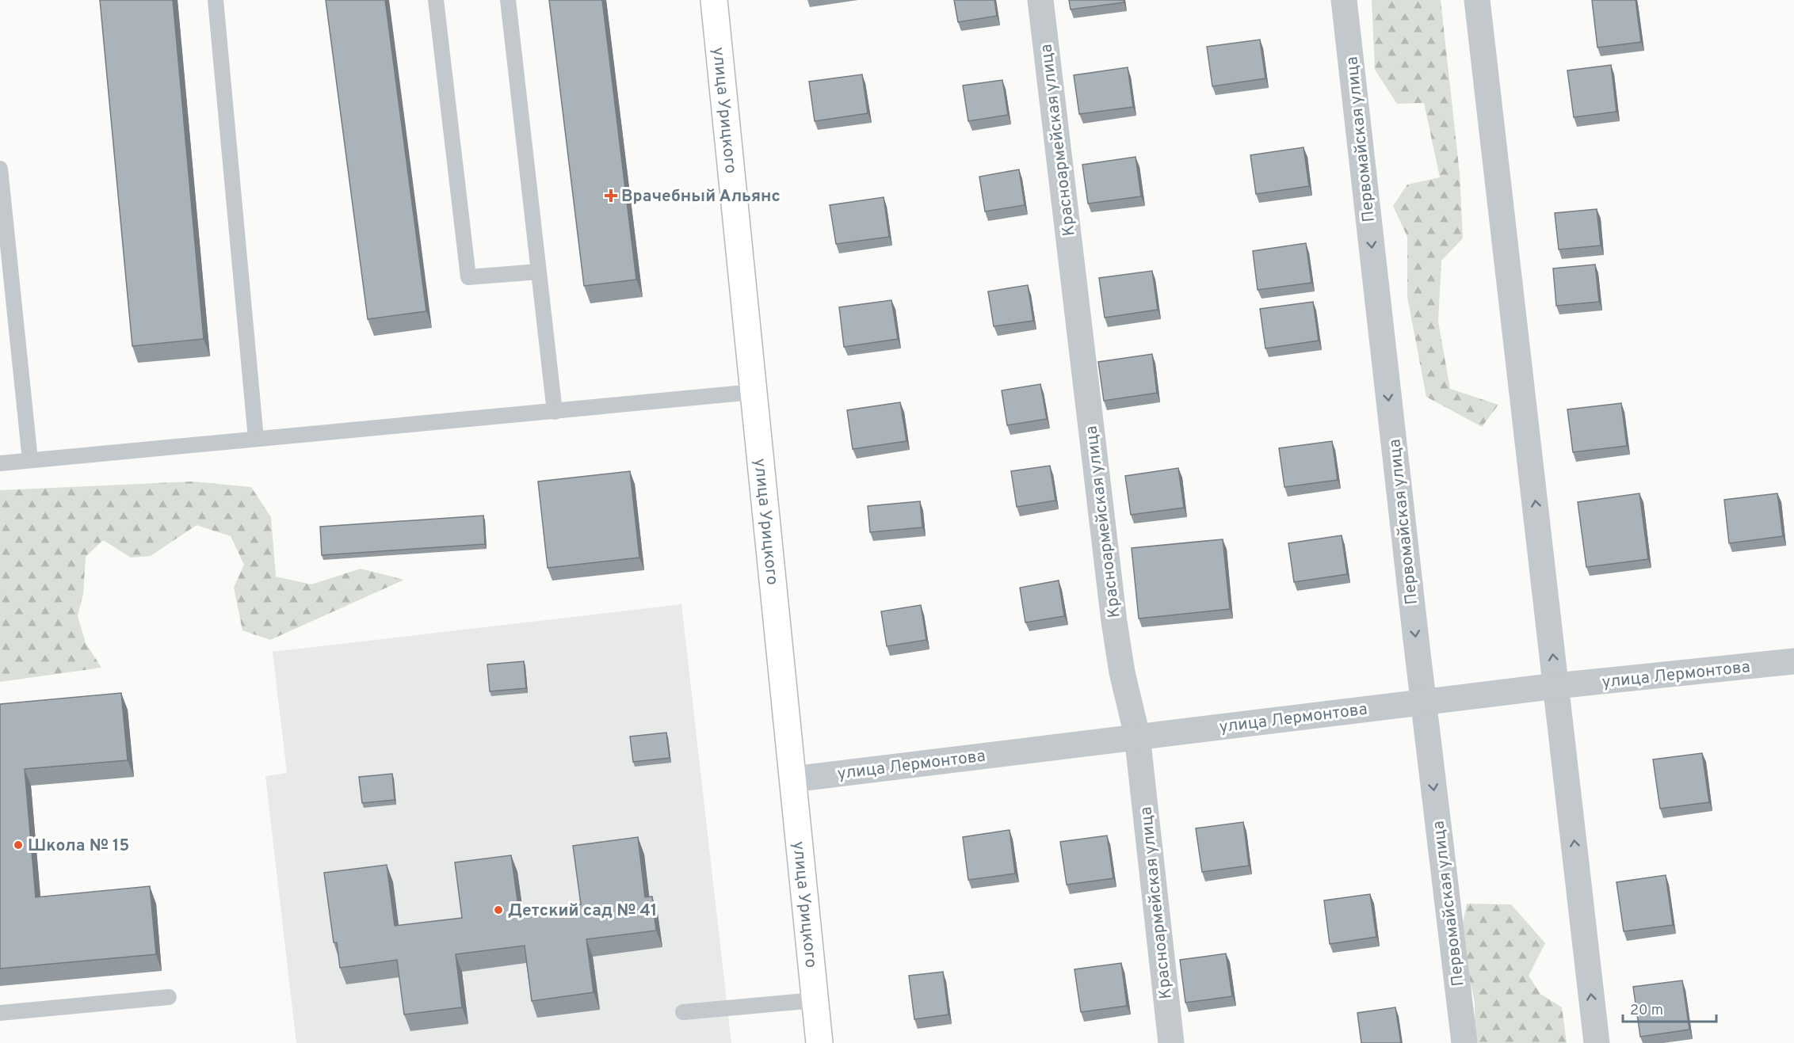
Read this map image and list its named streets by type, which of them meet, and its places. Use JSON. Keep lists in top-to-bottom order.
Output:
{
  "streets": {
    "street": [
      "улица Урицкого",
      "Первомайская улица",
      "Красноармейская улица",
      "улица Лермонтова"
    ]
  },
  "crossings": [
    ["улица Урицкого", "улица Лермонтова"],
    ["Первомайская улица", "улица Лермонтова"],
    ["Красноармейская улица", "улица Лермонтова"]
  ],
  "places": {
    "health": ["Врачебный Альянс"],
    "other": ["Школа № 15", "Детский сад № 41"]
  },
  "scale_bar": "20 m"
}
